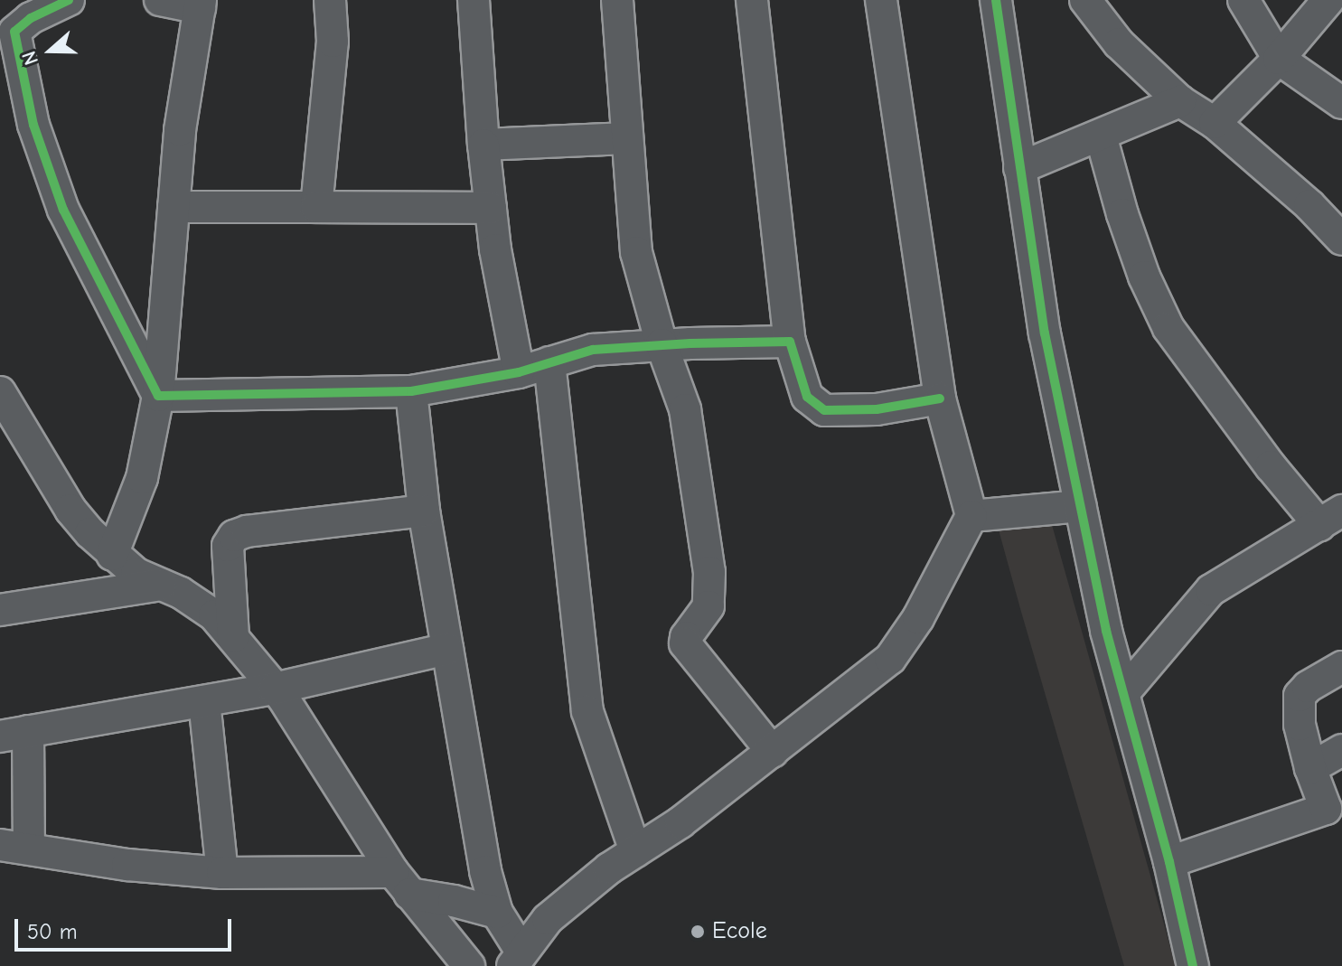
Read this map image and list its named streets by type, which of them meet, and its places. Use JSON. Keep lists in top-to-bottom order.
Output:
{
  "places": ["Ecole"],
  "scale_bar": "50 m",
  "north": "left"
}
